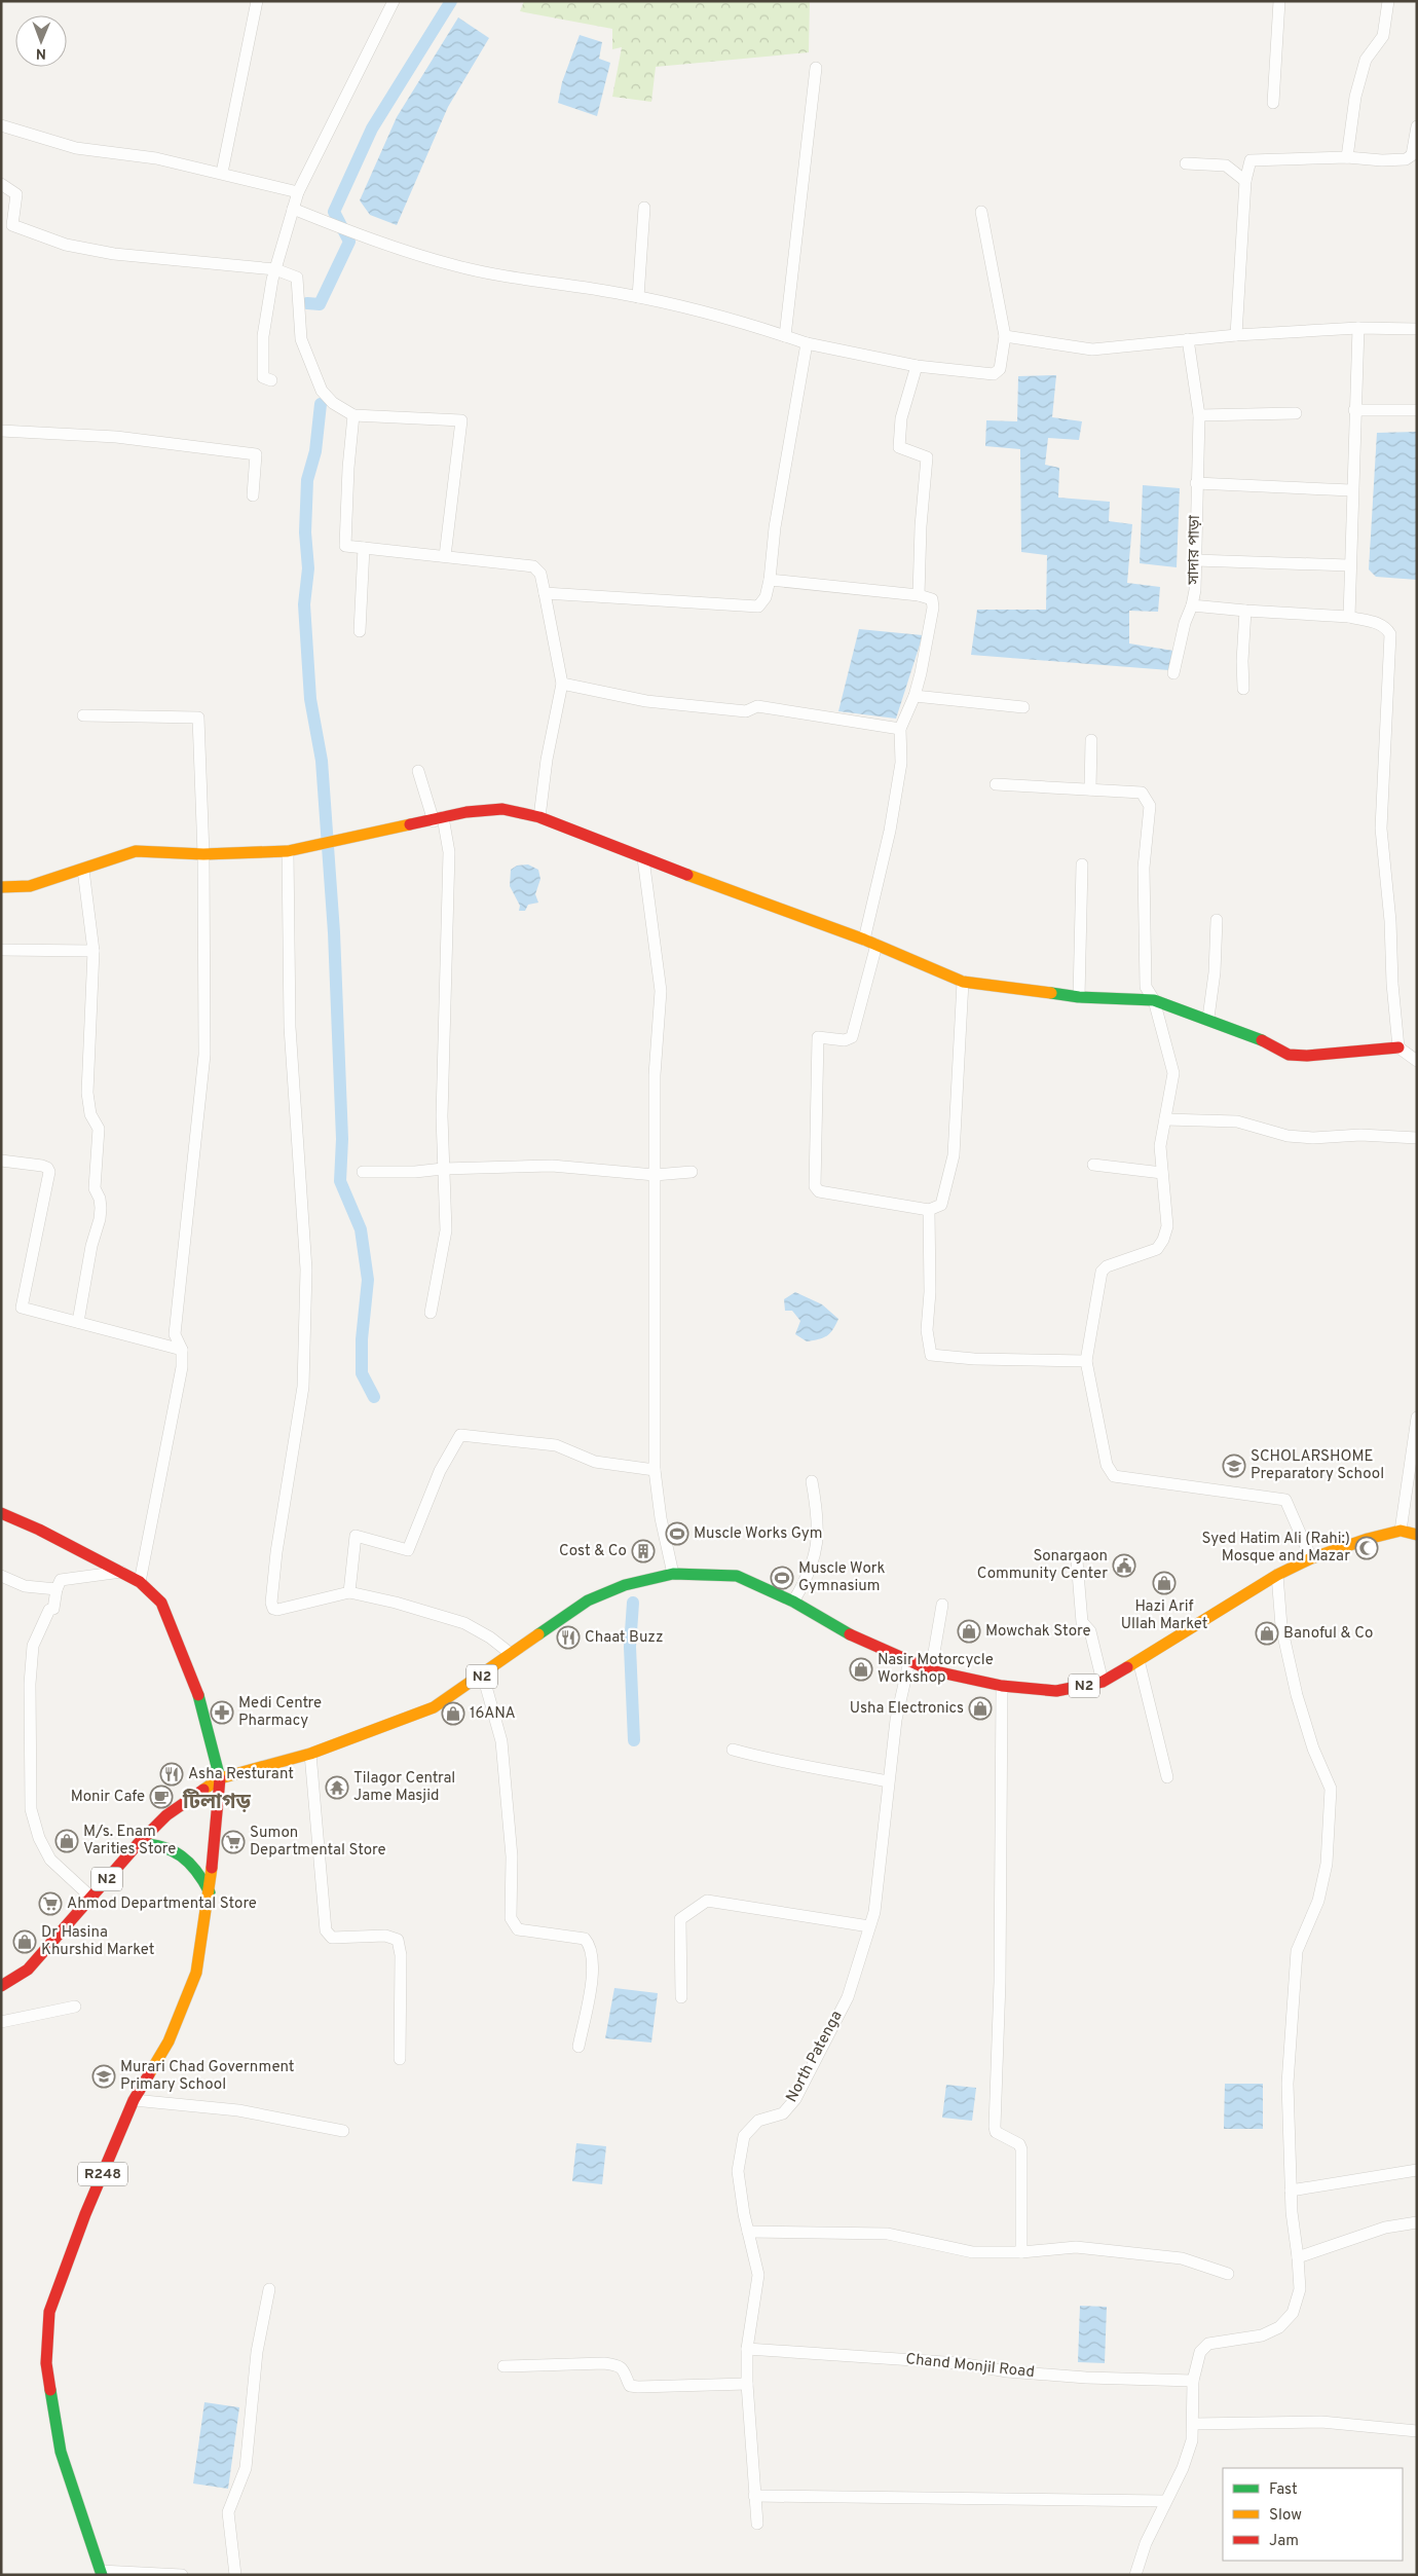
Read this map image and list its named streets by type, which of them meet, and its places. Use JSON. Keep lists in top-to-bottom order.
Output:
{
  "streets": {
    "main road": ["N2", "R248"],
    "street": ["সাদার পাড়া", "North Patenga", "Chand Monjil Road"]
  },
  "crossings": [
    ["N2", "North Patenga"],
    ["N2", "R248"],
    ["North Patenga", "Chand Monjil Road"]
  ],
  "districts": ["টিলাগড়"],
  "places": {
    "school or university": ["SCHOLARSHOME Preparatory School", "Murari Chad Government Primary School"],
    "sports": ["Muscle Works Gym", "Muscle Work Gymnasium"],
    "mosque": ["Syed Hatim Ali (Rahi:) Mosque and Mazar"],
    "building": ["Cost & Co"],
    "public building": ["Sonargaon Community Center"],
    "shop": [
      "Hazi Arif Ullah Market",
      "Mowchak Store",
      "Banoful & Co",
      "Nasir Motorcycle Workshop",
      "Usha Electronics",
      "16ANA",
      "M/s. Enam Varities Store",
      "Dr Hasina Khurshid Market"
    ],
    "restaurant": ["Chaat Buzz", "Asha Resturant"],
    "pharmacy": ["Medi Centre Pharmacy"],
    "temple": ["Tilagor Central Jame Masjid"],
    "cafe": ["Monir Cafe"],
    "supermarket": ["Sumon Departmental Store", "Ahmod Departmental Store"]
  },
  "legend": ["Fast", "Slow", "Jam"],
  "north": "bottom"
}
